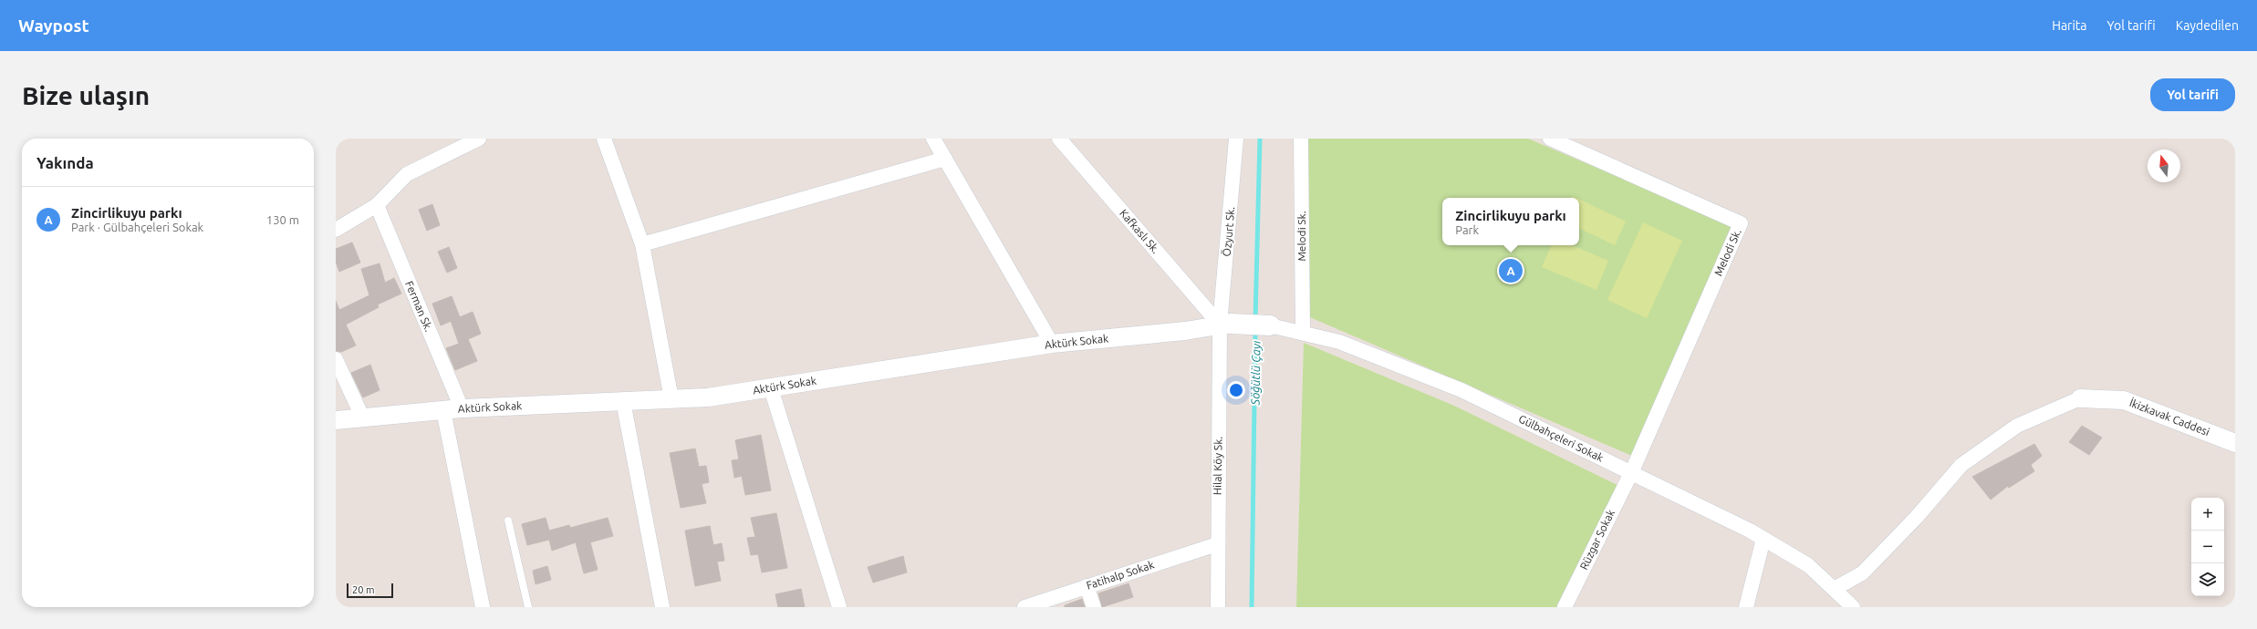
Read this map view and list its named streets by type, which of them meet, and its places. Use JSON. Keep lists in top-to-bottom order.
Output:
{
  "streets": {
    "street": [
      "Kafkaslı Sk.",
      "Özyurt Sk.",
      "Melodi Sk.",
      "Ferman Sk.",
      "Aktürk Sokak",
      "İkizkavak Caddesi",
      "Gülbahçeleri Sokak",
      "Hilal Köy Sk.",
      "Rüzgar Sokak",
      "Fatihalp Sokak"
    ]
  },
  "crossings": [
    ["Kafkaslı Sk.", "Özyurt Sk."],
    ["Kafkaslı Sk.", "Aktürk Sokak"],
    ["Kafkaslı Sk.", "Hilal Köy Sk."],
    ["Özyurt Sk.", "Aktürk Sokak"],
    ["Özyurt Sk.", "Hilal Köy Sk."],
    ["Melodi Sk.", "Gülbahçeleri Sokak"],
    ["Melodi Sk.", "Rüzgar Sokak"],
    ["Ferman Sk.", "Aktürk Sokak"],
    ["Aktürk Sokak", "Hilal Köy Sk."],
    ["Gülbahçeleri Sokak", "Rüzgar Sokak"],
    ["Hilal Köy Sk.", "Fatihalp Sokak"]
  ],
  "water": ["Söğütlü Çayı"],
  "scale_bar": "20 m",
  "north": "top",
  "page": {
    "header": "Waypost",
    "nav": ["Harita", "Yol tarifi", "Kaydedilen"],
    "buttons": "Yol tarifi",
    "title": "Bize ulaşın",
    "heading": "Yakında",
    "list": [
      {
        "mark": "A",
        "name": "Zincirlikuyu parkı",
        "note": "Park · Gülbahçeleri Sokak",
        "value": "130 m"
      }
    ],
    "popup": ["Zincirlikuyu parkı", "Park"],
    "pins": "A",
    "map_buttons": ["+", "−"],
    "scale": "20 m"
  }
}
